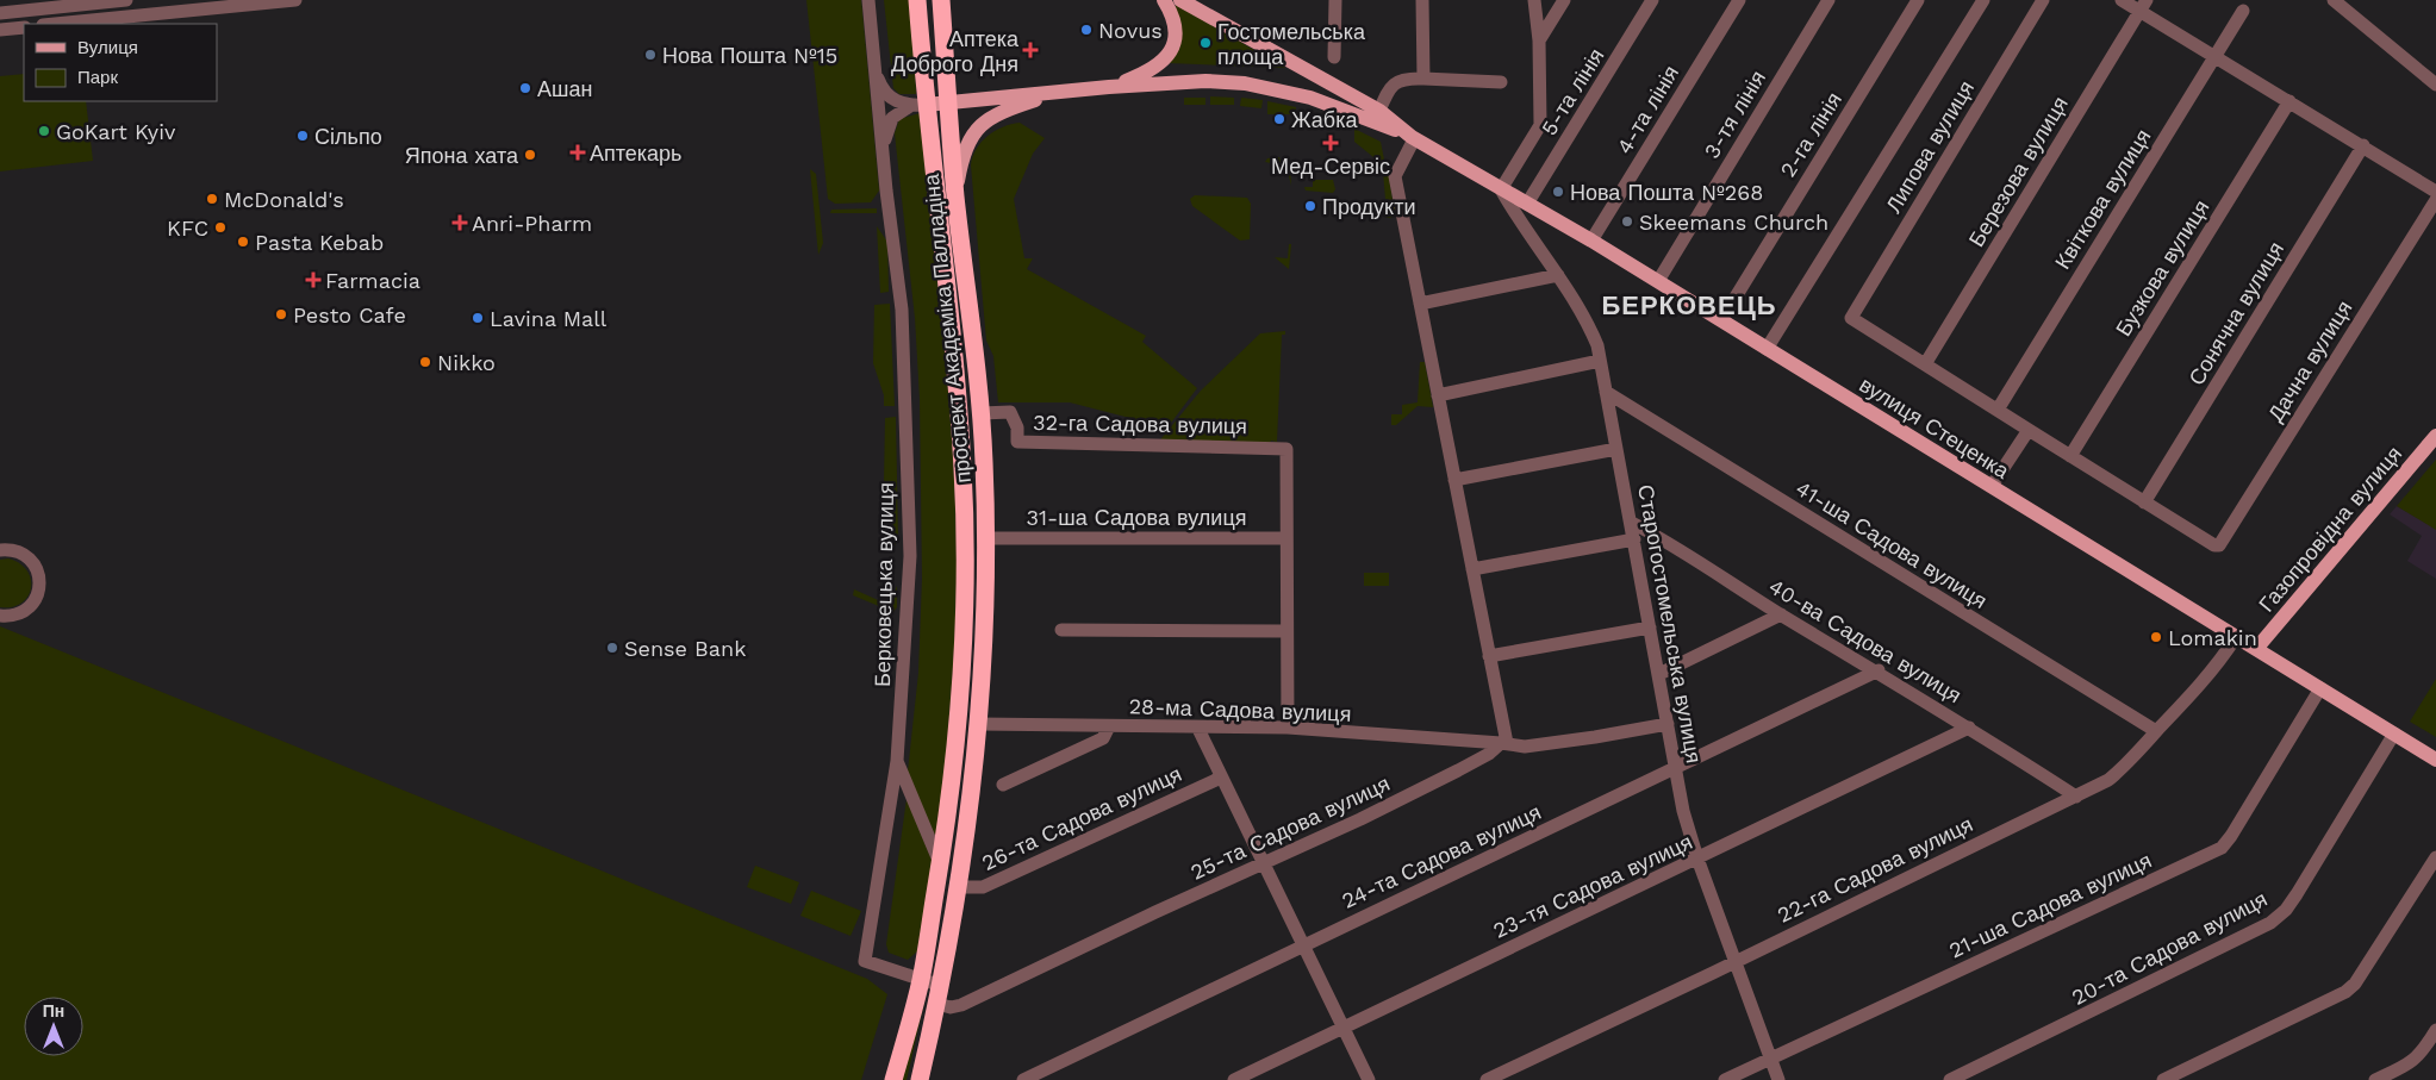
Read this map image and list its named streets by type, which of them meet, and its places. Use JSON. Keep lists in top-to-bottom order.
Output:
{
  "streets": {
    "highway": ["проспект Академіка Палладіна"],
    "main road": ["вулиця Стеценка", "Газопровідна вулиця"],
    "street": [
      "5-та лінія",
      "4-та лінія",
      "3-тя лінія",
      "2-га лінія",
      "Липова вулиця",
      "Березова вулиця",
      "Квіткова вулиця",
      "Бузкова вулиця",
      "Сонячна вулиця",
      "Дачна вулиця",
      "32-га Садова вулиця",
      "31-ша Садова вулиця",
      "41-ша Садова вулиця",
      "Берковецька вулиця",
      "Старогостомельська вулиця",
      "40-ва Садова вулиця",
      "28-ма Садова вулиця",
      "26-та Садова вулиця",
      "25-та Садова вулиця",
      "24-та Садова вулиця",
      "22-га Садова вулиця",
      "23-тя Садова вулиця",
      "21-ша Садова вулиця",
      "20-та Садова вулиця"
    ]
  },
  "crossings": [
    ["5-та лінія", "вулиця Стеценка"],
    ["4-та лінія", "вулиця Стеценка"],
    ["3-тя лінія", "вулиця Стеценка"],
    ["2-га лінія", "вулиця Стеценка"],
    ["Липова вулиця", "Березова вулиця"],
    ["Сонячна вулиця", "Дачна вулиця"],
    ["проспект Академіка Палладіна", "32-га Садова вулиця"],
    ["проспект Академіка Палладіна", "31-ша Садова вулиця"],
    ["проспект Академіка Палладіна", "Берковецька вулиця"],
    ["проспект Академіка Палладіна", "28-ма Садова вулиця"],
    ["проспект Академіка Палладіна", "26-та Садова вулиця"],
    ["проспект Академіка Палладіна", "25-та Садова вулиця"],
    ["32-га Садова вулиця", "31-ша Садова вулиця"],
    ["вулиця Стеценка", "Газопровідна вулиця"],
    ["вулиця Стеценка", "Старогостомельська вулиця"],
    ["вулиця Стеценка", "22-га Садова вулиця"],
    ["вулиця Стеценка", "21-ша Садова вулиця"],
    ["вулиця Стеценка", "20-та Садова вулиця"],
    ["41-ша Садова вулиця", "Старогостомельська вулиця"],
    ["41-ша Садова вулиця", "22-га Садова вулиця"],
    ["Старогостомельська вулиця", "40-ва Садова вулиця"],
    ["Старогостомельська вулиця", "24-та Садова вулиця"],
    ["Старогостомельська вулиця", "22-га Садова вулиця"],
    ["Старогостомельська вулиця", "23-тя Садова вулиця"],
    ["Старогостомельська вулиця", "21-ша Садова вулиця"],
    ["40-ва Садова вулиця", "24-та Садова вулиця"],
    ["40-ва Садова вулиця", "22-га Садова вулиця"],
    ["40-ва Садова вулиця", "23-тя Садова вулиця"],
    ["28-ма Садова вулиця", "25-та Садова вулиця"]
  ],
  "districts": ["БЕРКОВЕЦЬ"],
  "places": {
    "other": [
      "Novus",
      "Гостомельська площа",
      "Нова Пошта №15",
      "Ашан",
      "Жабка",
      "GoKart Kyiv",
      "Сільпо",
      "Япона хата",
      "Нова Пошта №268",
      "McDonald's",
      "Продукти",
      "Skeemans Church",
      "KFC",
      "Pasta Kebab",
      "Pesto Cafe",
      "Lavina Mall",
      "Nikko",
      "Lomakin",
      "Sense Bank"
    ],
    "health": [
      "Аптека Доброго Дня",
      "Мед-Сервіс",
      "Аптекарь",
      "Anri-Pharm",
      "Farmacia"
    ]
  },
  "legend": ["Вулиця", "Парк"],
  "north": "top"
}
